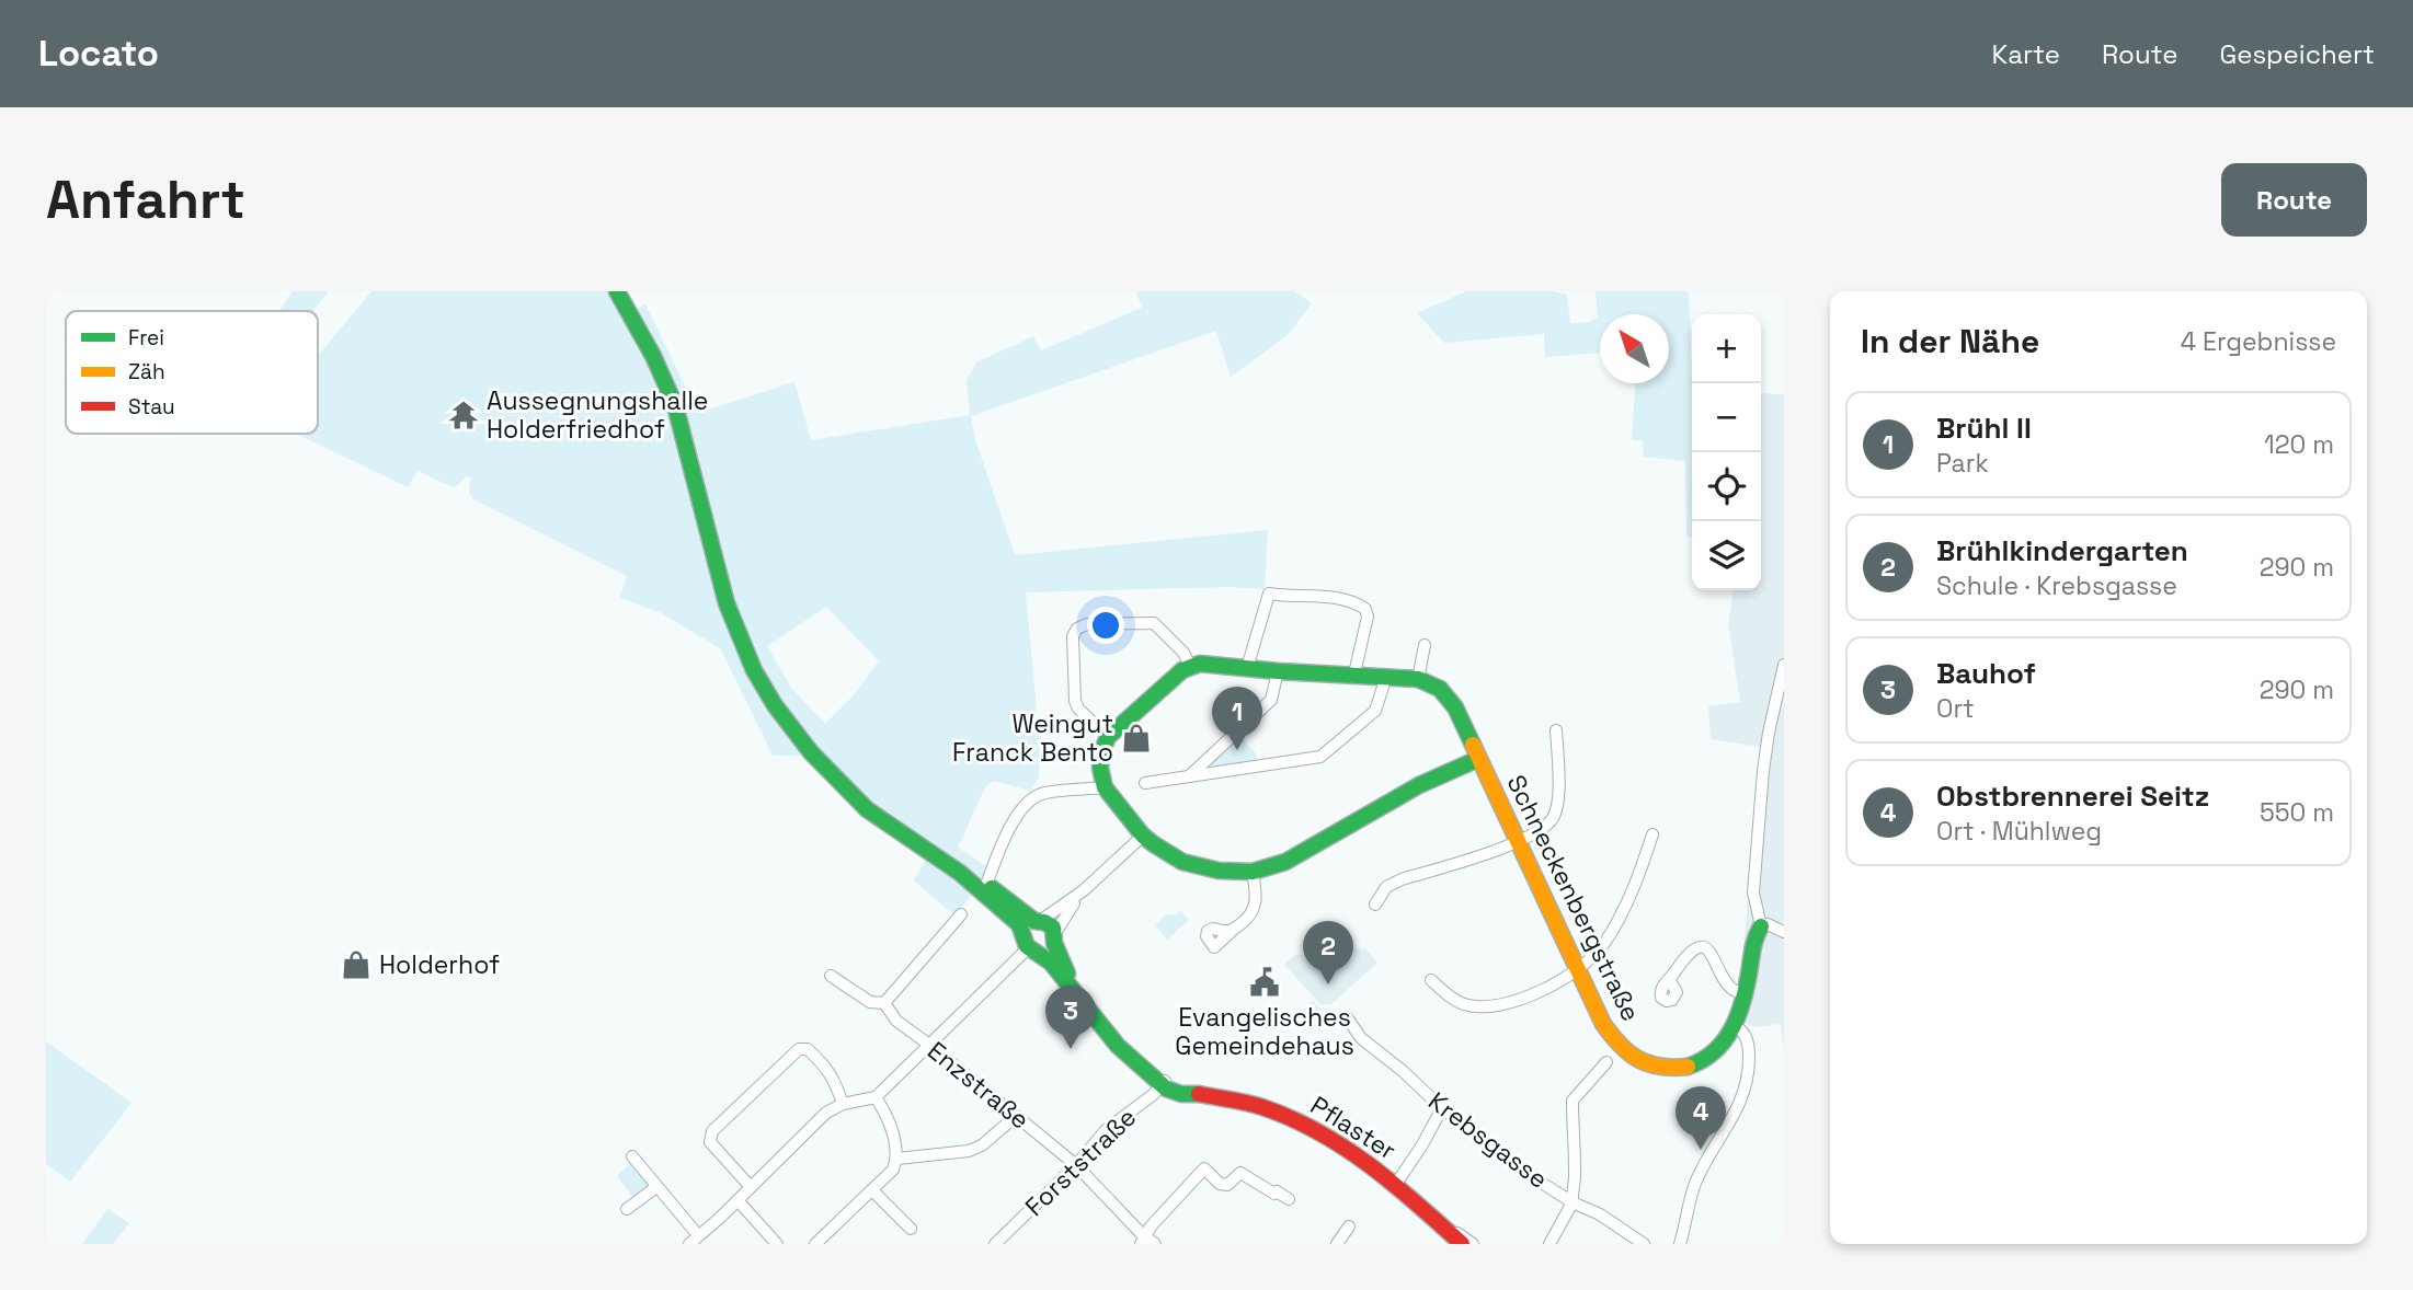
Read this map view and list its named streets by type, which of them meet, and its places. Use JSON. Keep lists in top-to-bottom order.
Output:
{
  "streets": {
    "street": [
      "Schneckenbergstraße",
      "Enzstraße",
      "Pflaster",
      "Krebsgasse",
      "Forststraße"
    ]
  },
  "crossings": [
    ["Enzstraße", "Forststraße"],
    ["Pflaster", "Forststraße"]
  ],
  "places": {
    "temple": ["Aussegnungshalle Holderfriedhof"],
    "shop": ["Weingut Franck Bento", "Holderhof"],
    "public building": ["Evangelisches Gemeindehaus"]
  },
  "legend": ["Frei", "Zäh", "Stau"],
  "north": "top left",
  "page": {
    "header": "Locato",
    "nav": ["Karte", "Route", "Gespeichert"],
    "buttons": "Route",
    "title": "Anfahrt",
    "heading": ["In der Nähe", "4 Ergebnisse"],
    "map_buttons": ["+", "−"],
    "list": [
      {
        "mark": "1",
        "name": "Brühl II",
        "note": "Park",
        "value": "120 m"
      },
      {
        "mark": "2",
        "name": "Brühlkindergarten",
        "note": "Schule · Krebsgasse",
        "value": "290 m"
      },
      {
        "mark": "3",
        "name": "Bauhof",
        "note": "Ort",
        "value": "290 m"
      },
      {
        "mark": "4",
        "name": "Obstbrennerei Seitz",
        "note": "Ort · Mühlweg",
        "value": "550 m"
      }
    ],
    "pins": [
      "1",
      "2",
      "3",
      "4"
    ]
  }
}
